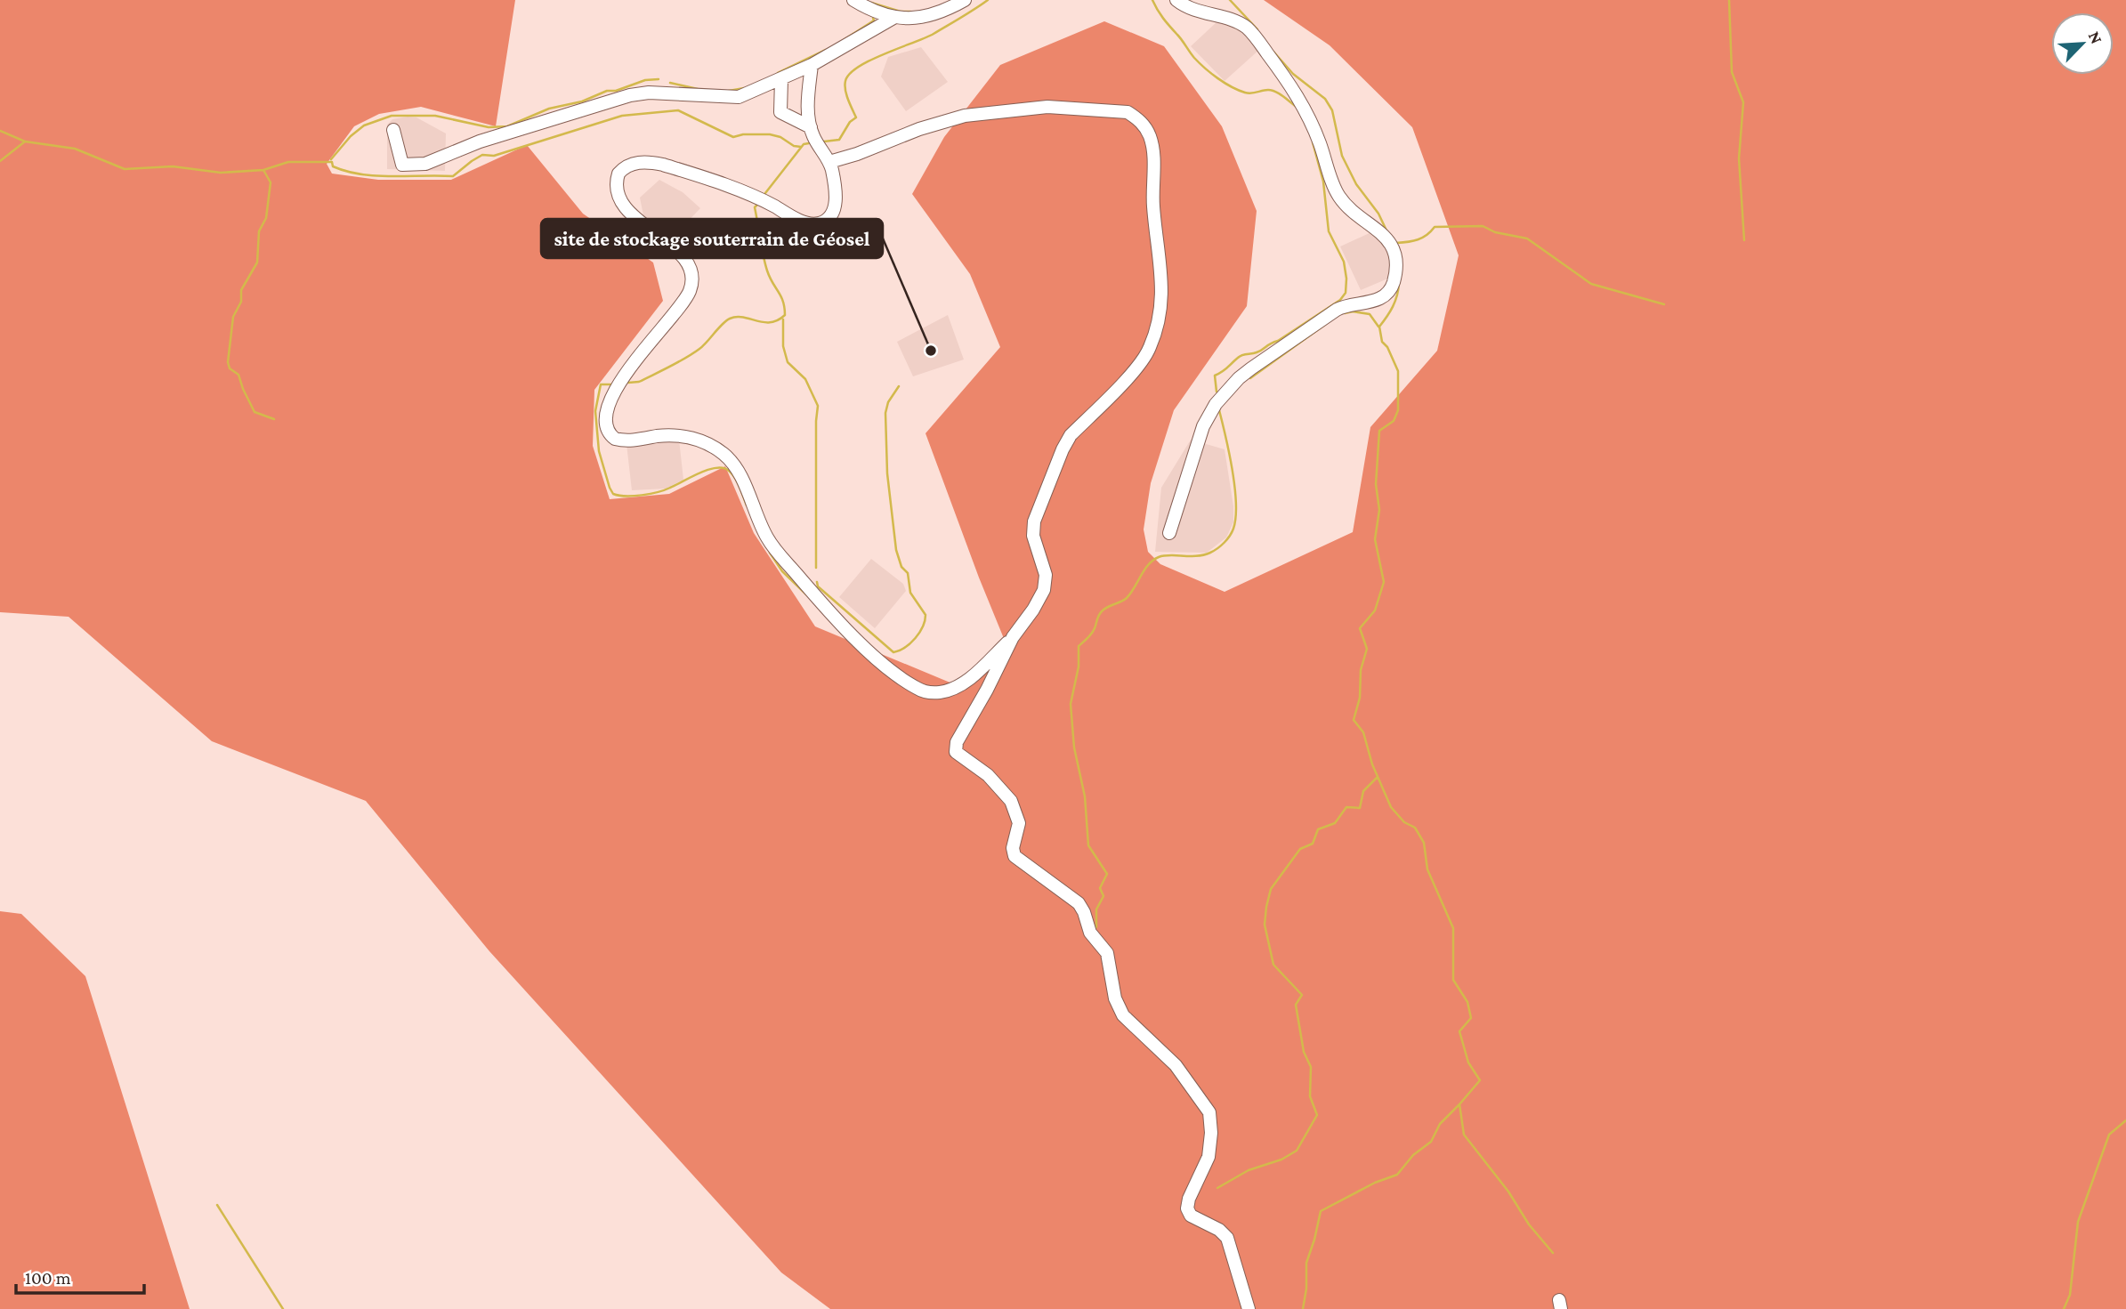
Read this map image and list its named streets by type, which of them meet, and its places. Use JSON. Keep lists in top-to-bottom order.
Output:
{
  "places": ["site de stockage souterrain de Géosel"],
  "scale_bar": "100 m",
  "north": "top right"
}
